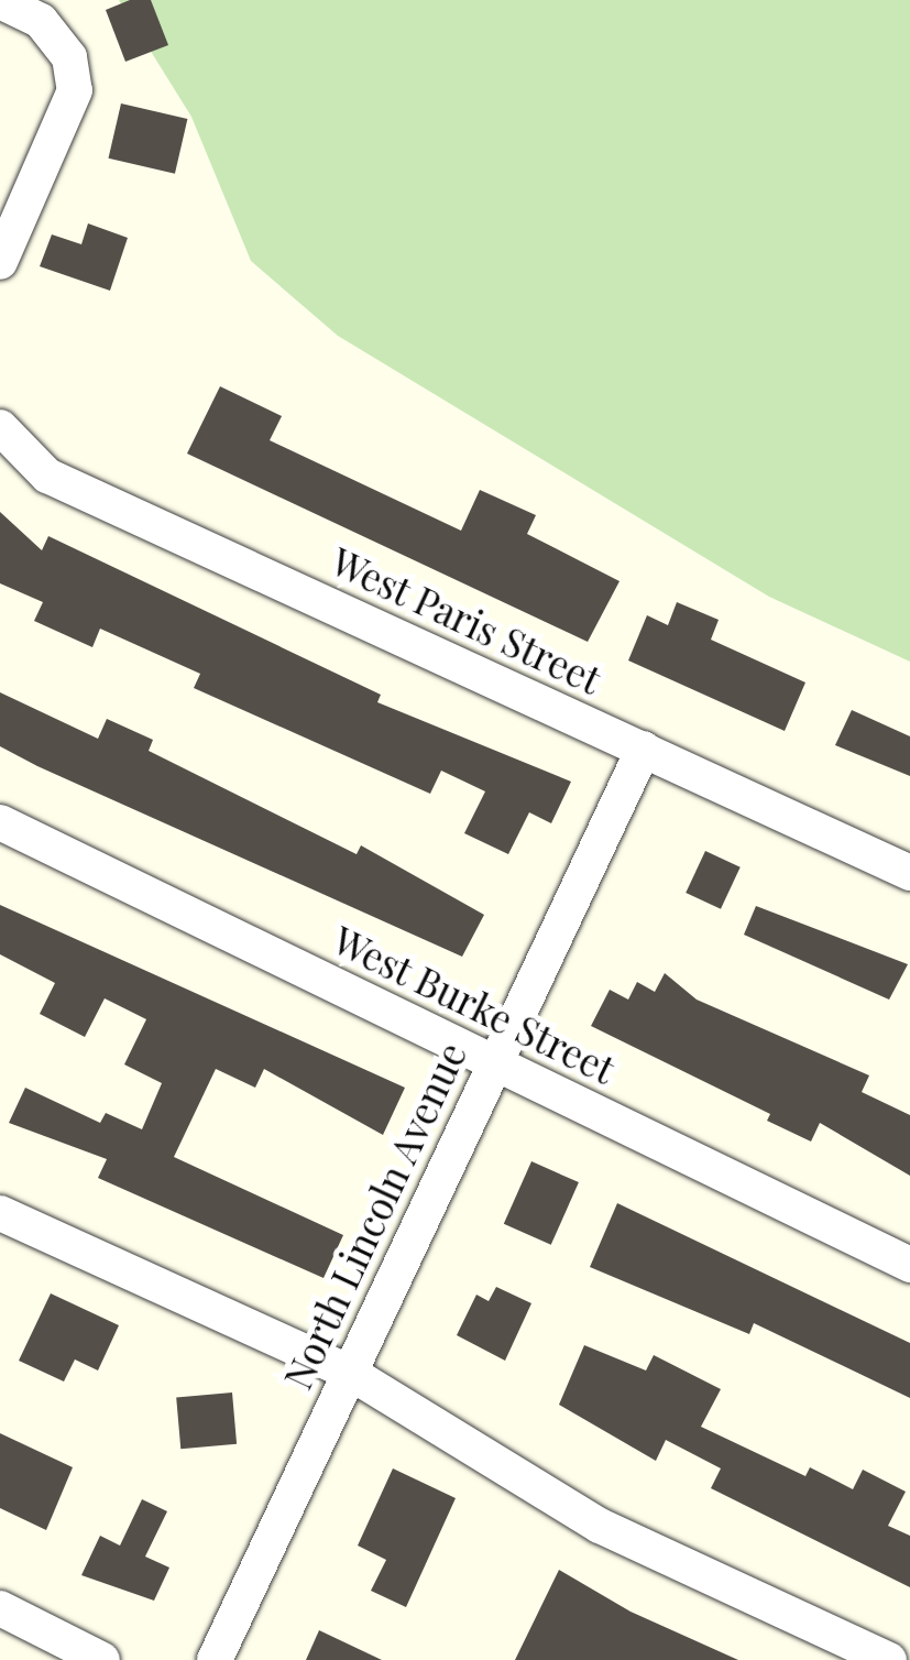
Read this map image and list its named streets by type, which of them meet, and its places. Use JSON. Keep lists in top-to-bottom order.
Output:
{
  "streets": {
    "street": ["West Paris Street", "West Burke Street", "North Lincoln Avenue"]
  },
  "crossings": [
    ["West Paris Street", "North Lincoln Avenue"],
    ["West Burke Street", "North Lincoln Avenue"]
  ]
}
